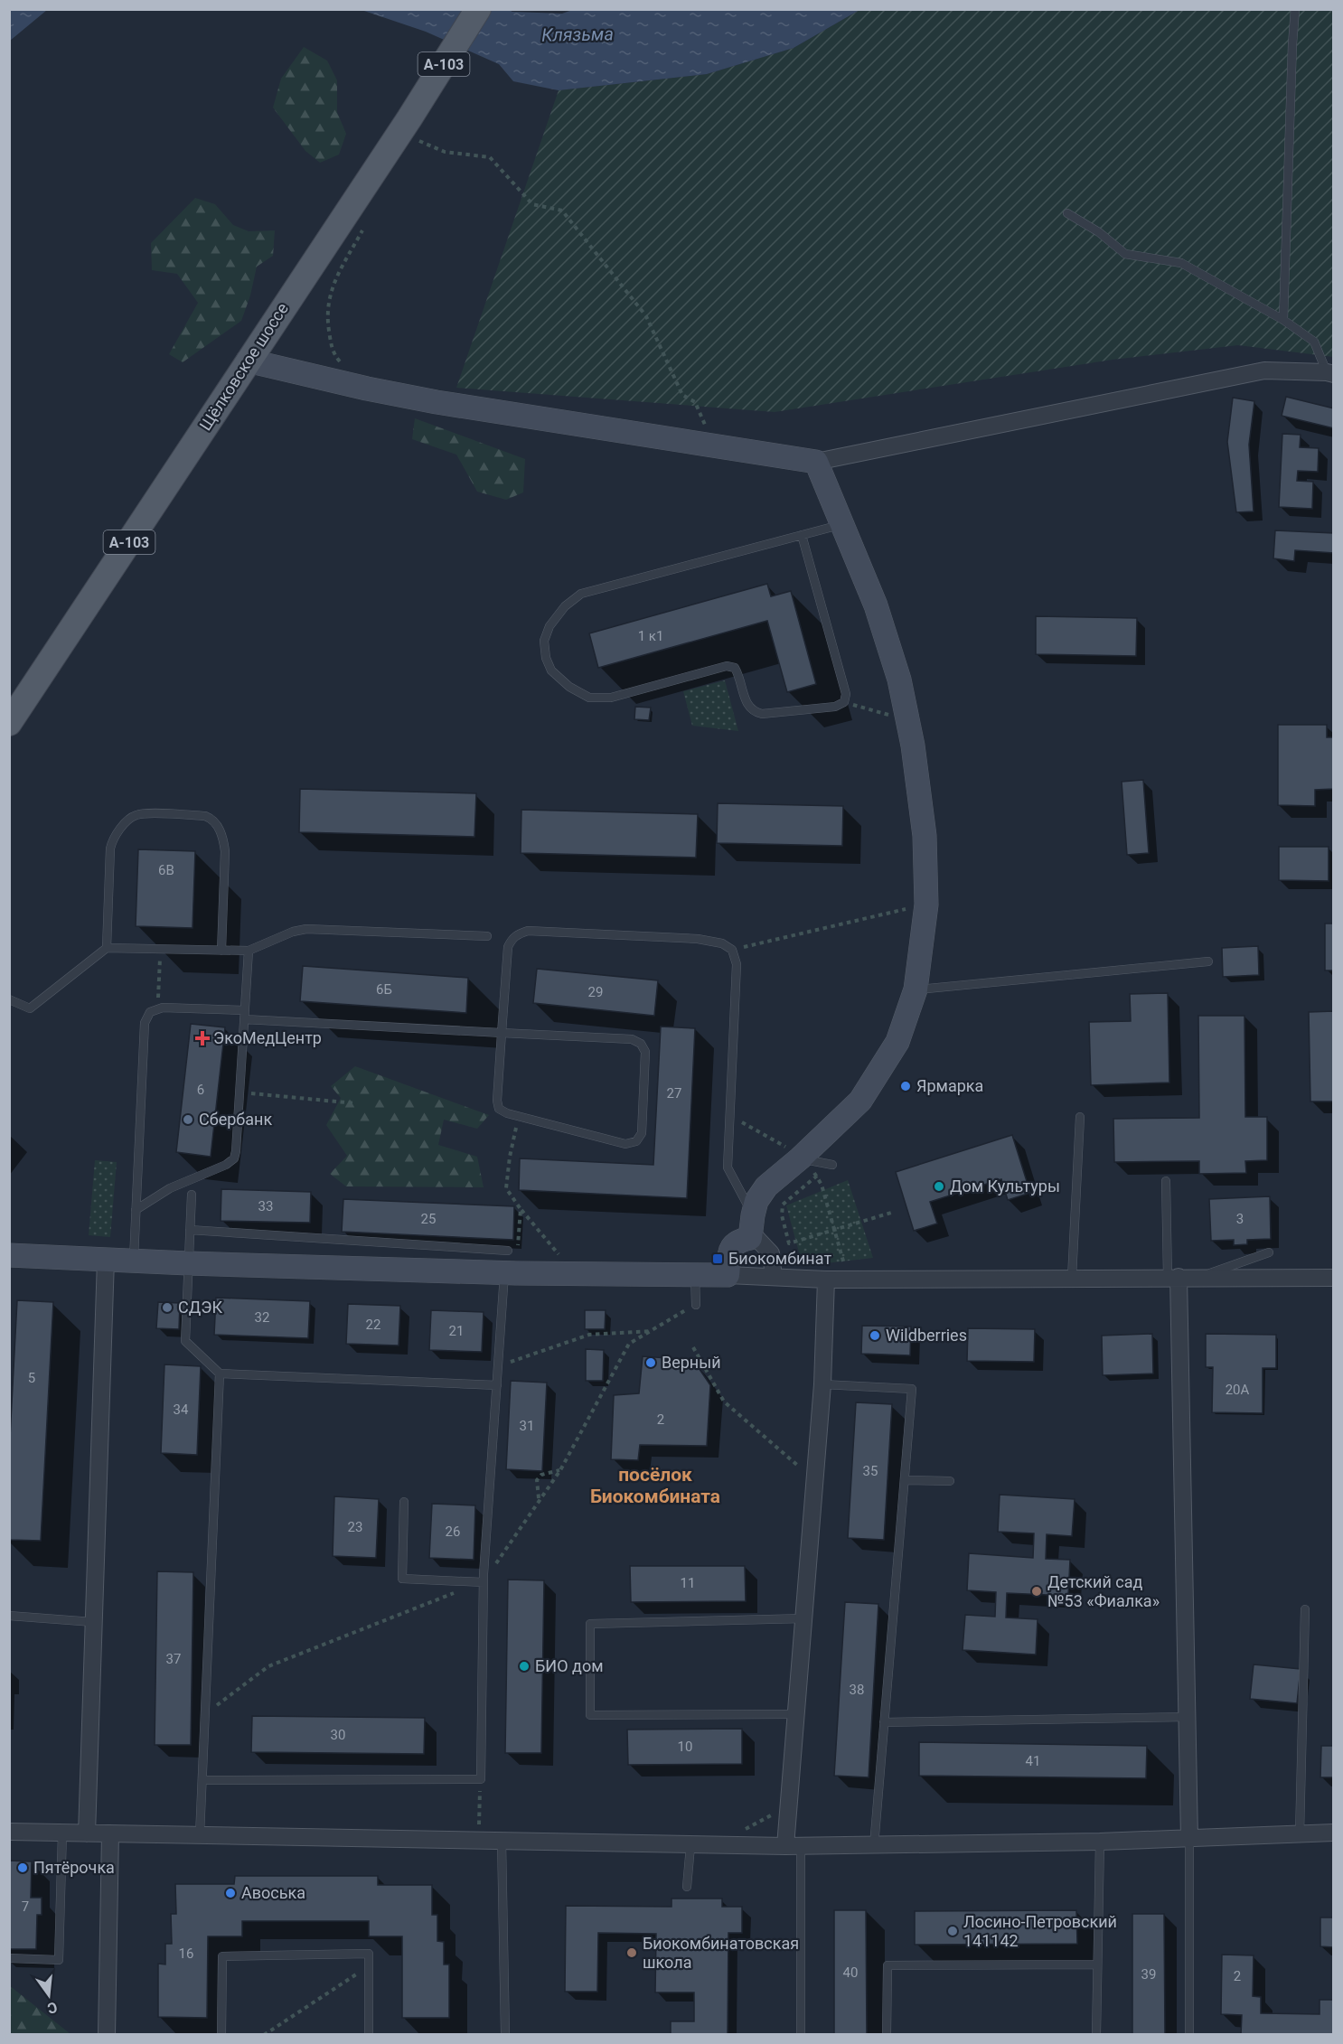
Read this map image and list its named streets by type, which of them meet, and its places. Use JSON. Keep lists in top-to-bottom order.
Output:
{
  "streets": {
    "main road": ["А-103", "Щёлковское шоссе"]
  },
  "districts": ["посёлок Биокомбината"],
  "water": ["Клязьма"],
  "places": {
    "health": ["ЭкоМедЦентр"],
    "other": [
      "Ярмарка",
      "Сбербанк",
      "Дом Культуры",
      "СДЭК",
      "Wildberries",
      "Верный",
      "Детский сад №53 «Фиалка»",
      "БИО дом",
      "Пятёрочка",
      "Авоська",
      "Лосино-Петровский 141142",
      "Биокомбинатовская школа"
    ],
    "transit": ["Биокомбинат"]
  },
  "house_numbers": [
    "1 к1",
    "6В",
    "6Б",
    "29",
    "6",
    "27",
    "33",
    "25",
    "3",
    "32",
    "22",
    "21",
    "5",
    "20А",
    "34",
    "2",
    "31",
    "35",
    "23",
    "26",
    "11",
    "37",
    "38",
    "30",
    "10",
    "41",
    "7",
    "16",
    "40",
    "39",
    "2"
  ],
  "north": "bottom"
}
